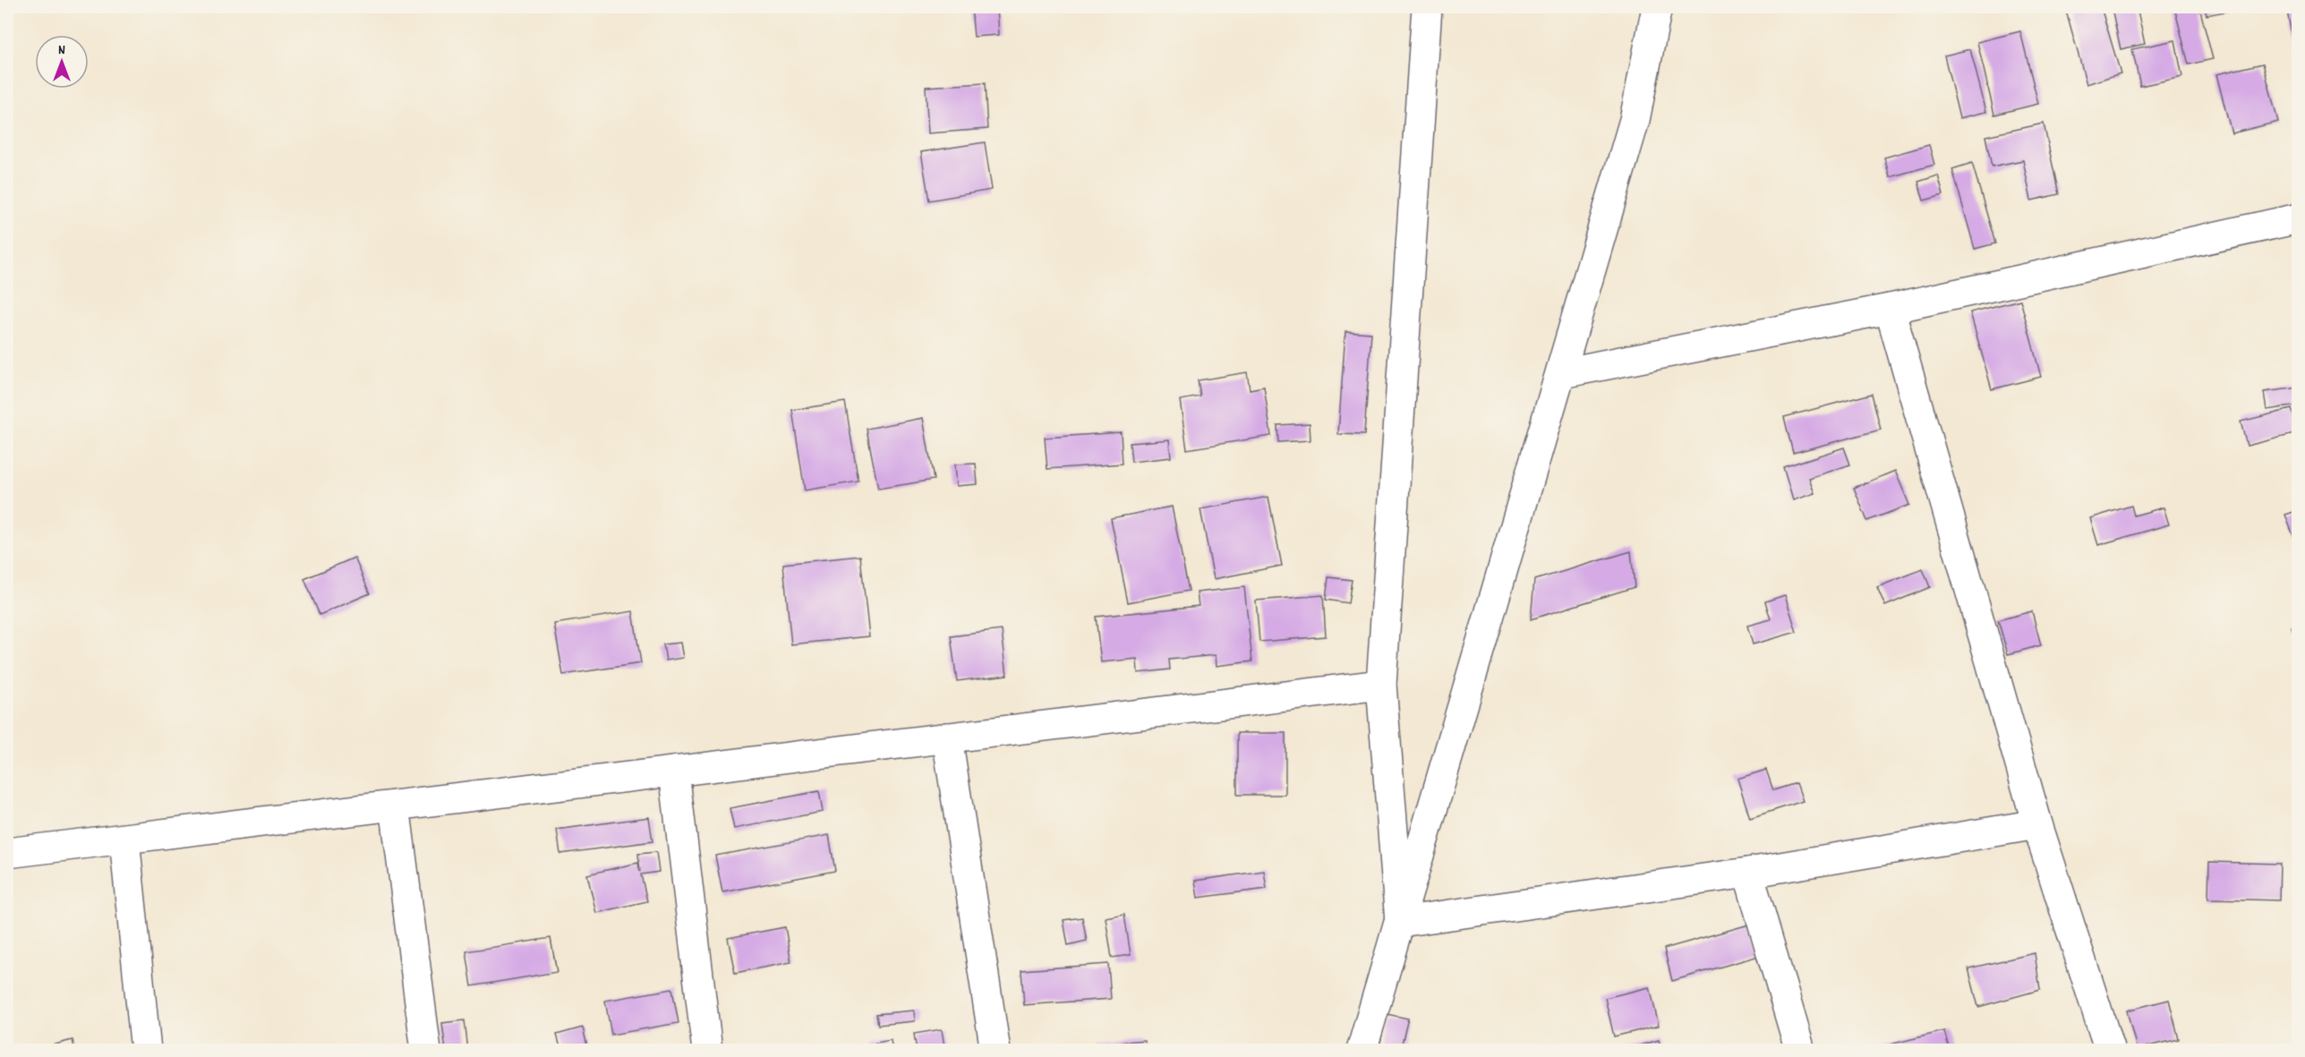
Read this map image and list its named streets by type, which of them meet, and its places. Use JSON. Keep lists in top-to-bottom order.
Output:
{
  "north": "top"
}
